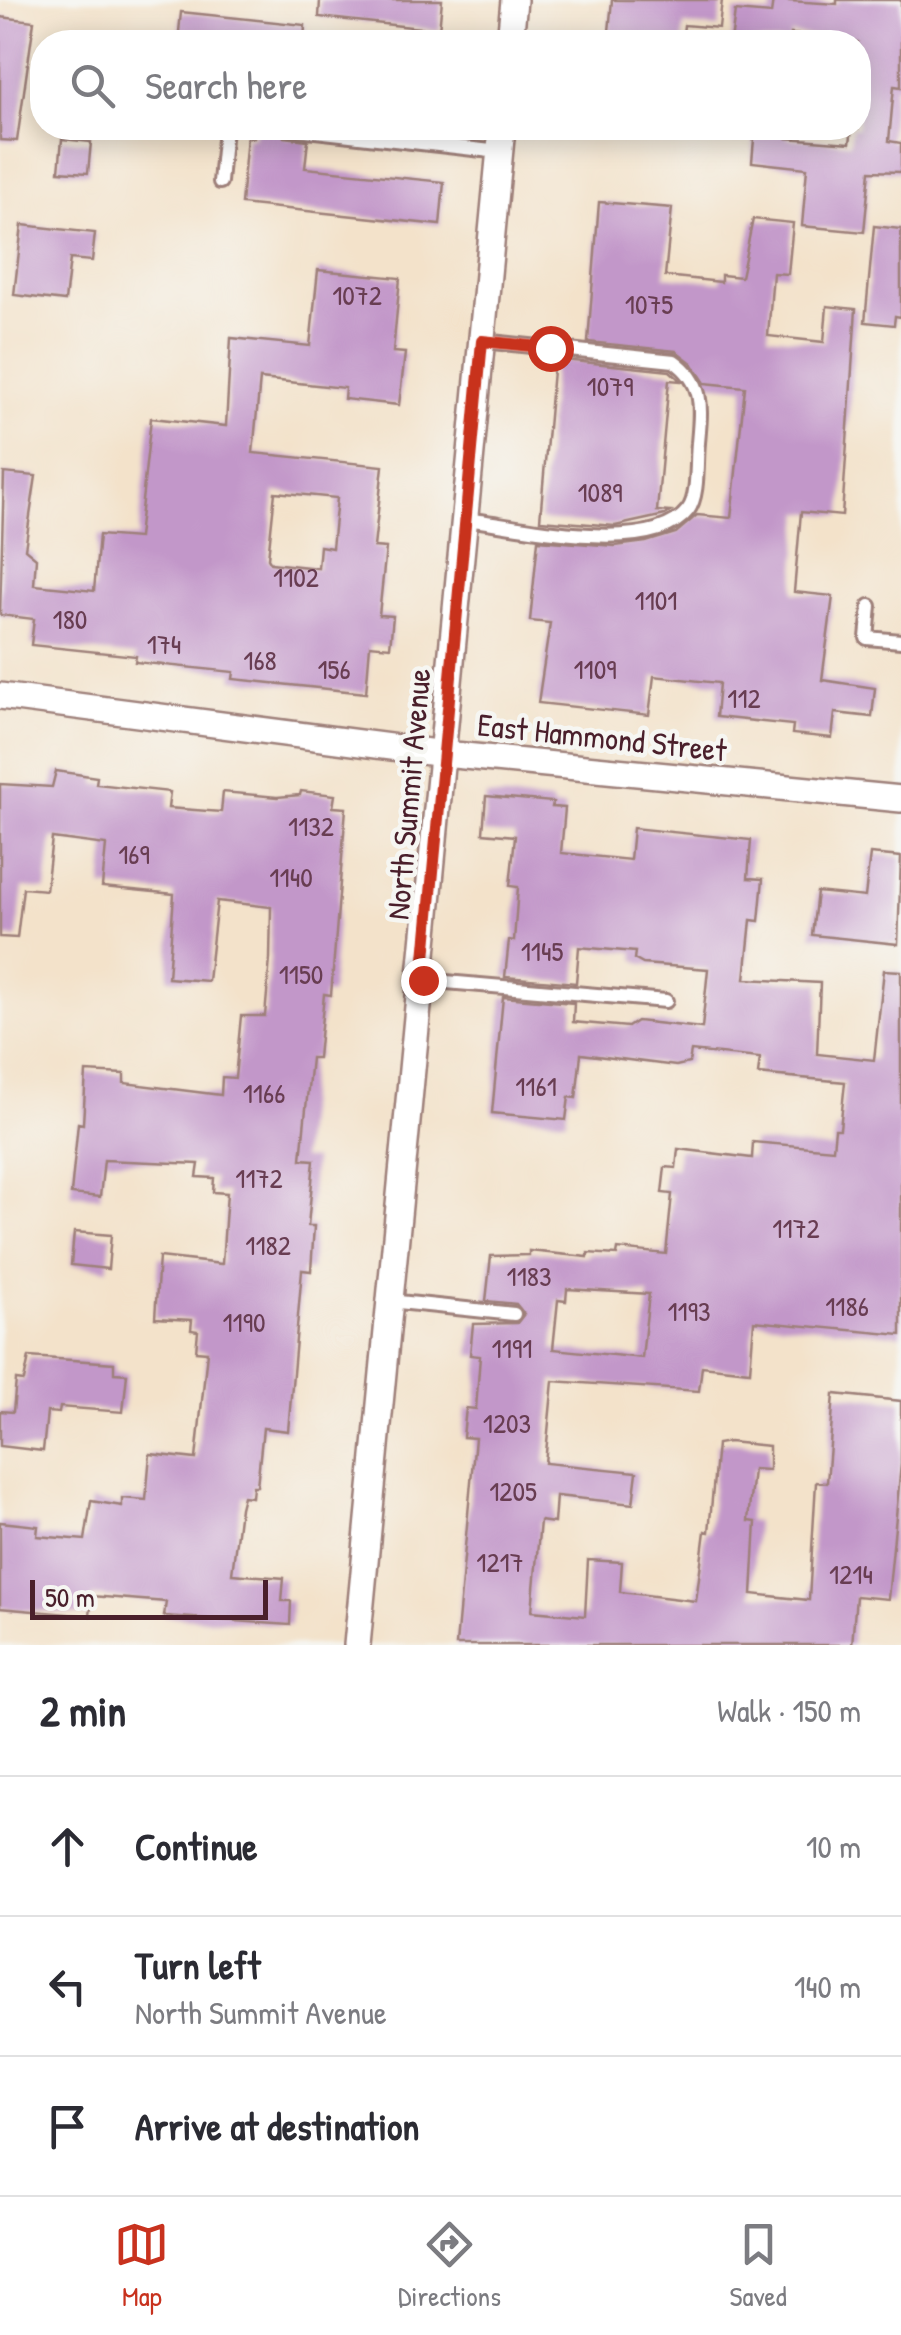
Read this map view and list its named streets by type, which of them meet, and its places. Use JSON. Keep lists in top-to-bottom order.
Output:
{
  "streets": {
    "street": ["East Hammond Street", "North Summit Avenue"]
  },
  "crossings": [
    ["East Hammond Street", "North Summit Avenue"]
  ],
  "house_numbers": [
    "1072",
    "1075",
    "1079",
    "1089",
    "1102",
    "1101",
    "180",
    "174",
    "168",
    "156",
    "1109",
    "112",
    "1132",
    "169",
    "1140",
    "1145",
    "1150",
    "1161",
    "1166",
    "1172",
    "1172",
    "1182",
    "1183",
    "1186",
    "1193",
    "1190",
    "1191",
    "1203",
    "1205",
    "1217",
    "1214"
  ],
  "scale_bar": "50 m",
  "page": {
    "search": "Search here",
    "scale": "50 m",
    "heading": ["2 min", "Walk · 150 m"],
    "list": [
      ["Continue", "10 m"],
      ["Turn left", "North Summit Avenue", "140 m"],
      "Arrive at destination"
    ],
    "nav": ["Map", "Directions", "Saved"]
  }
}
